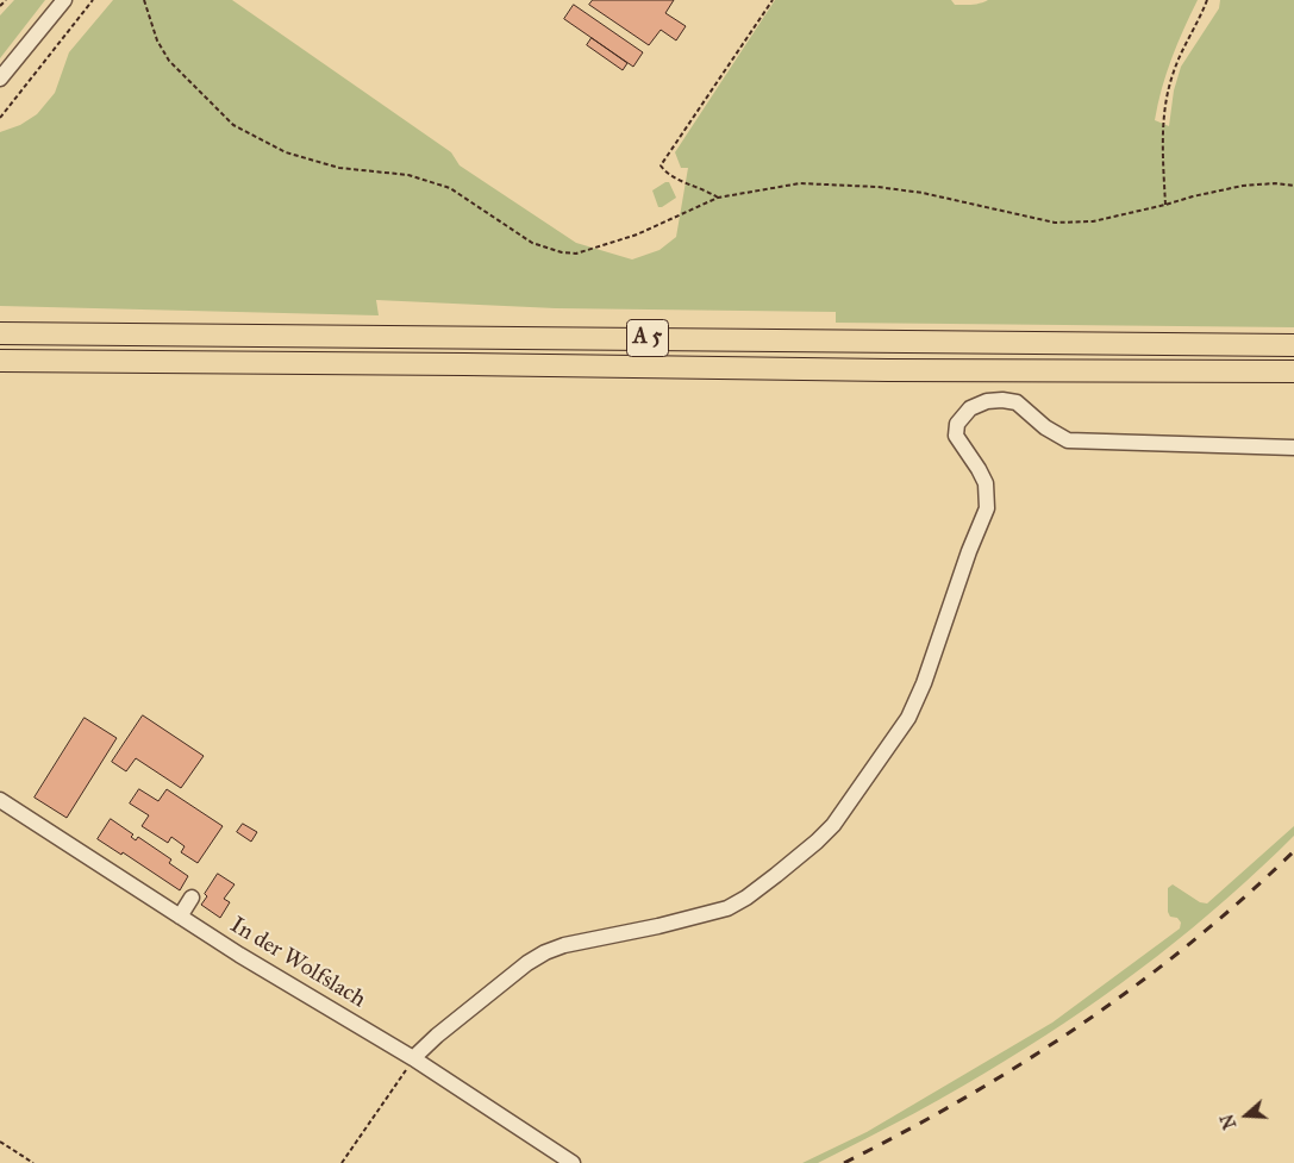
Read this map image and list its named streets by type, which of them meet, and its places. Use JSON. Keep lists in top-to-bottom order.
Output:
{
  "streets": {
    "highway": ["A 5"],
    "lane": ["In der Wolfslach"]
  },
  "north": "left"
}
